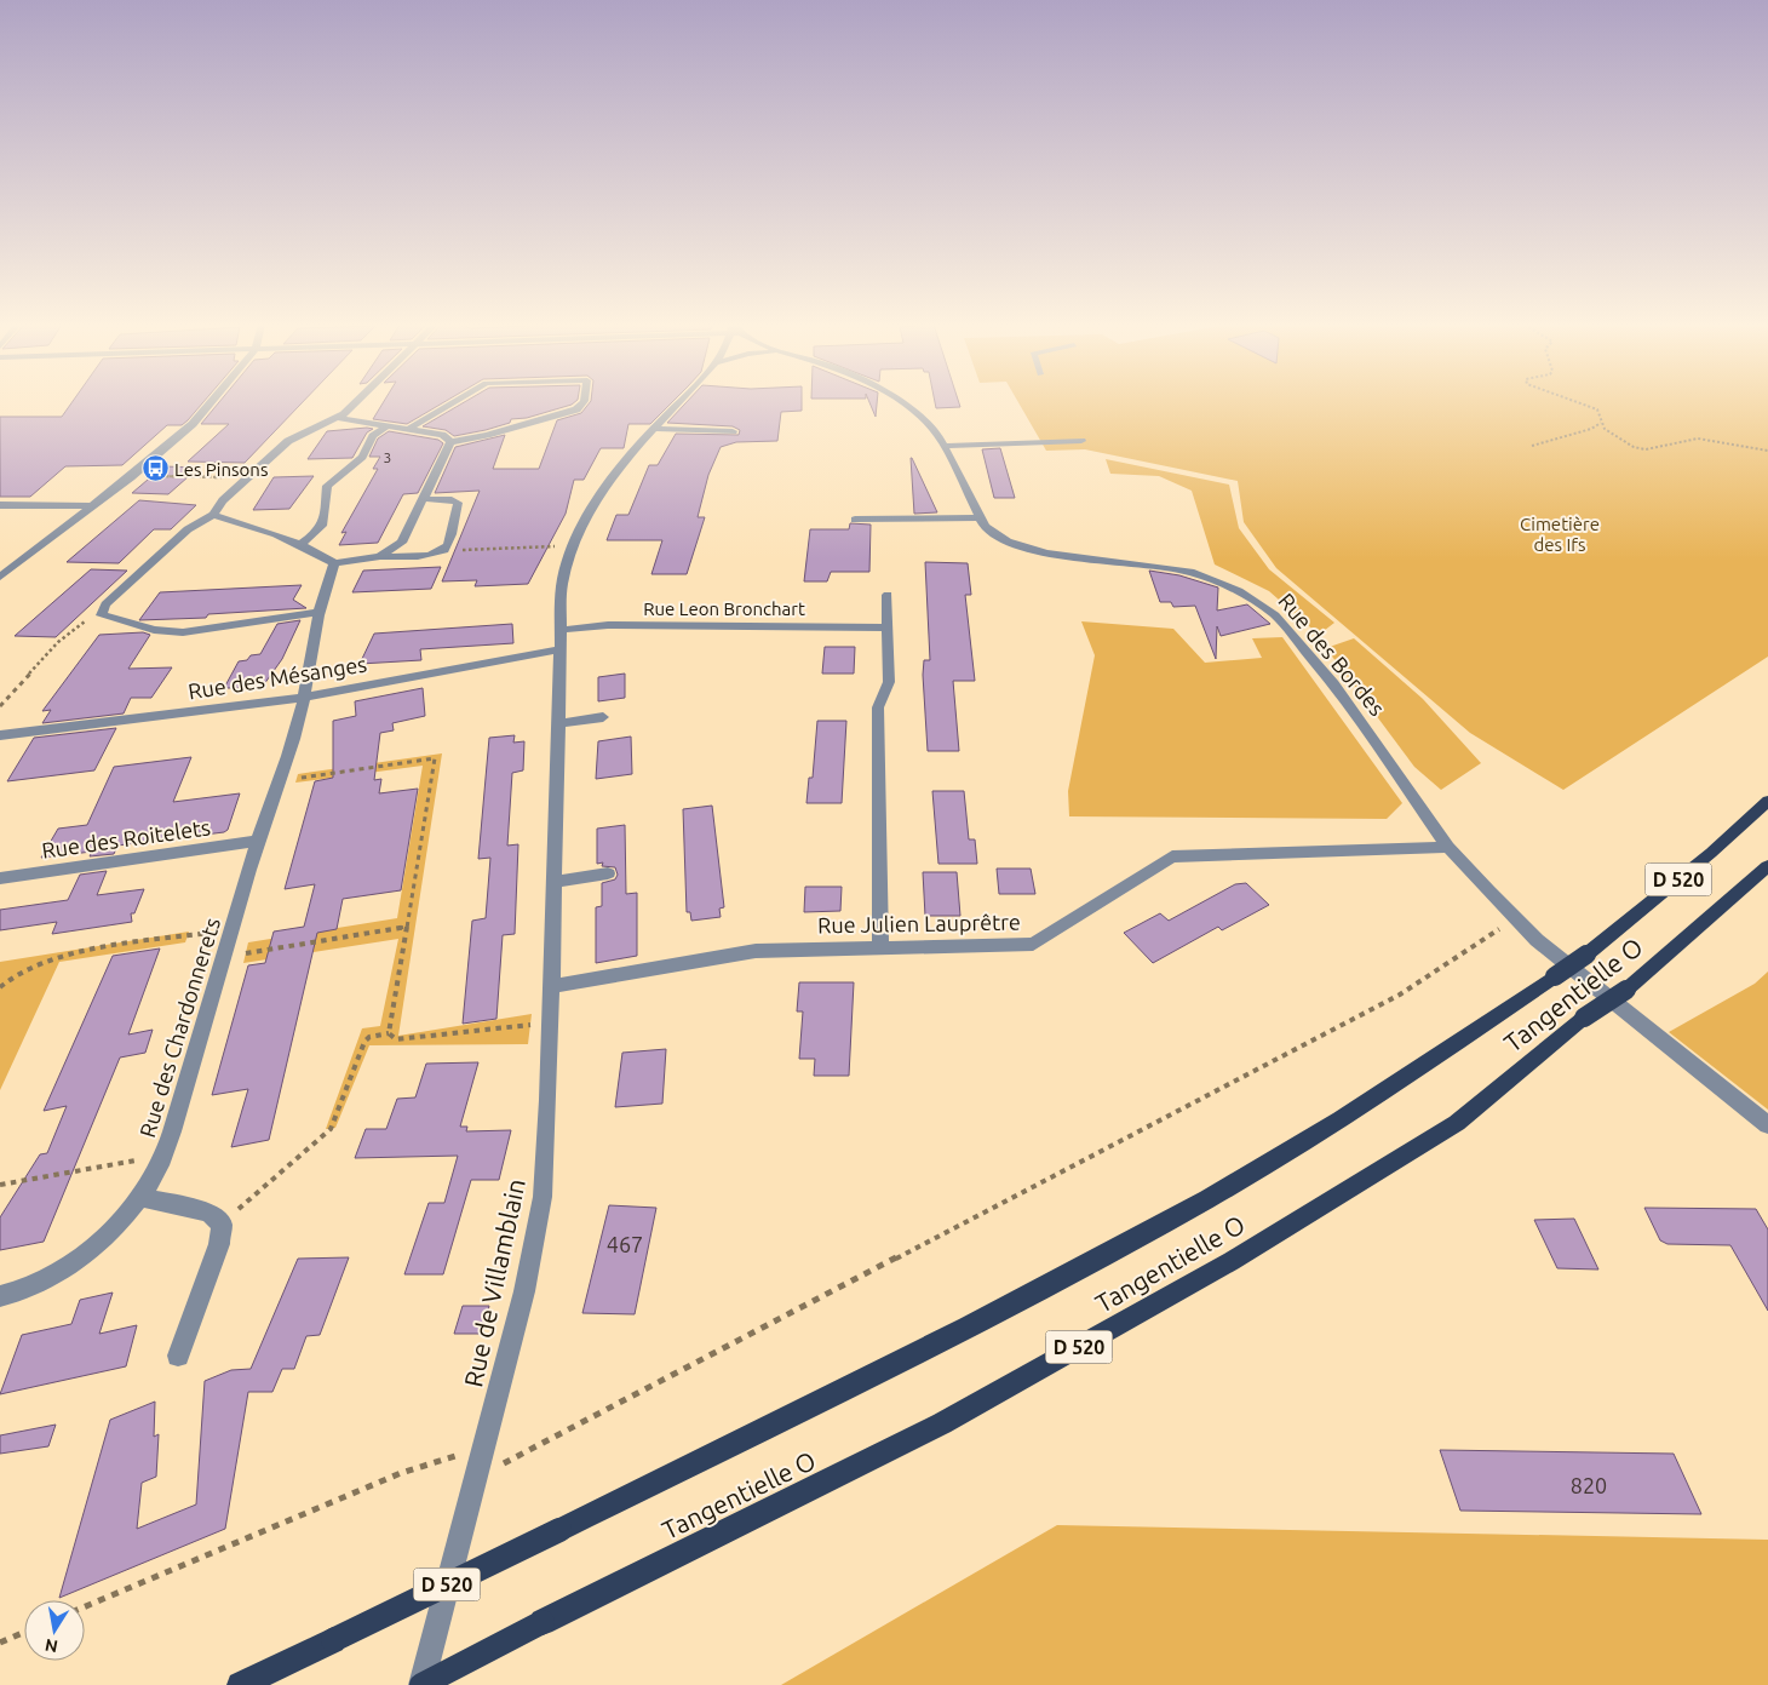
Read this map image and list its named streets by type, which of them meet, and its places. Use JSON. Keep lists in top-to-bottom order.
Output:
{
  "streets": {
    "main road": ["D 520", "Tangentielle O"],
    "street": [
      "Rue Leon Bronchart",
      "Rue des Bordes",
      "Rue des Mésanges",
      "Rue des Roitelets",
      "Rue Julien Lauprêtre",
      "Rue des Chardonnerets",
      "Rue de Villamblain"
    ]
  },
  "crossings": [
    ["Rue Leon Bronchart", "Rue de Villamblain"],
    ["Rue des Bordes", "Rue Julien Lauprêtre"],
    ["Rue des Mésanges", "Rue des Chardonnerets"],
    ["Rue des Mésanges", "Rue de Villamblain"],
    ["Rue des Roitelets", "Rue des Chardonnerets"],
    ["Rue Julien Lauprêtre", "Rue de Villamblain"],
    ["Tangentielle O", "Rue de Villamblain"]
  ],
  "parks": ["Cimetière des Ifs"],
  "places": {
    "bus stop": ["Les Pinsons"]
  },
  "house_numbers": ["3", "467", "820"],
  "north": "bottom"
}
